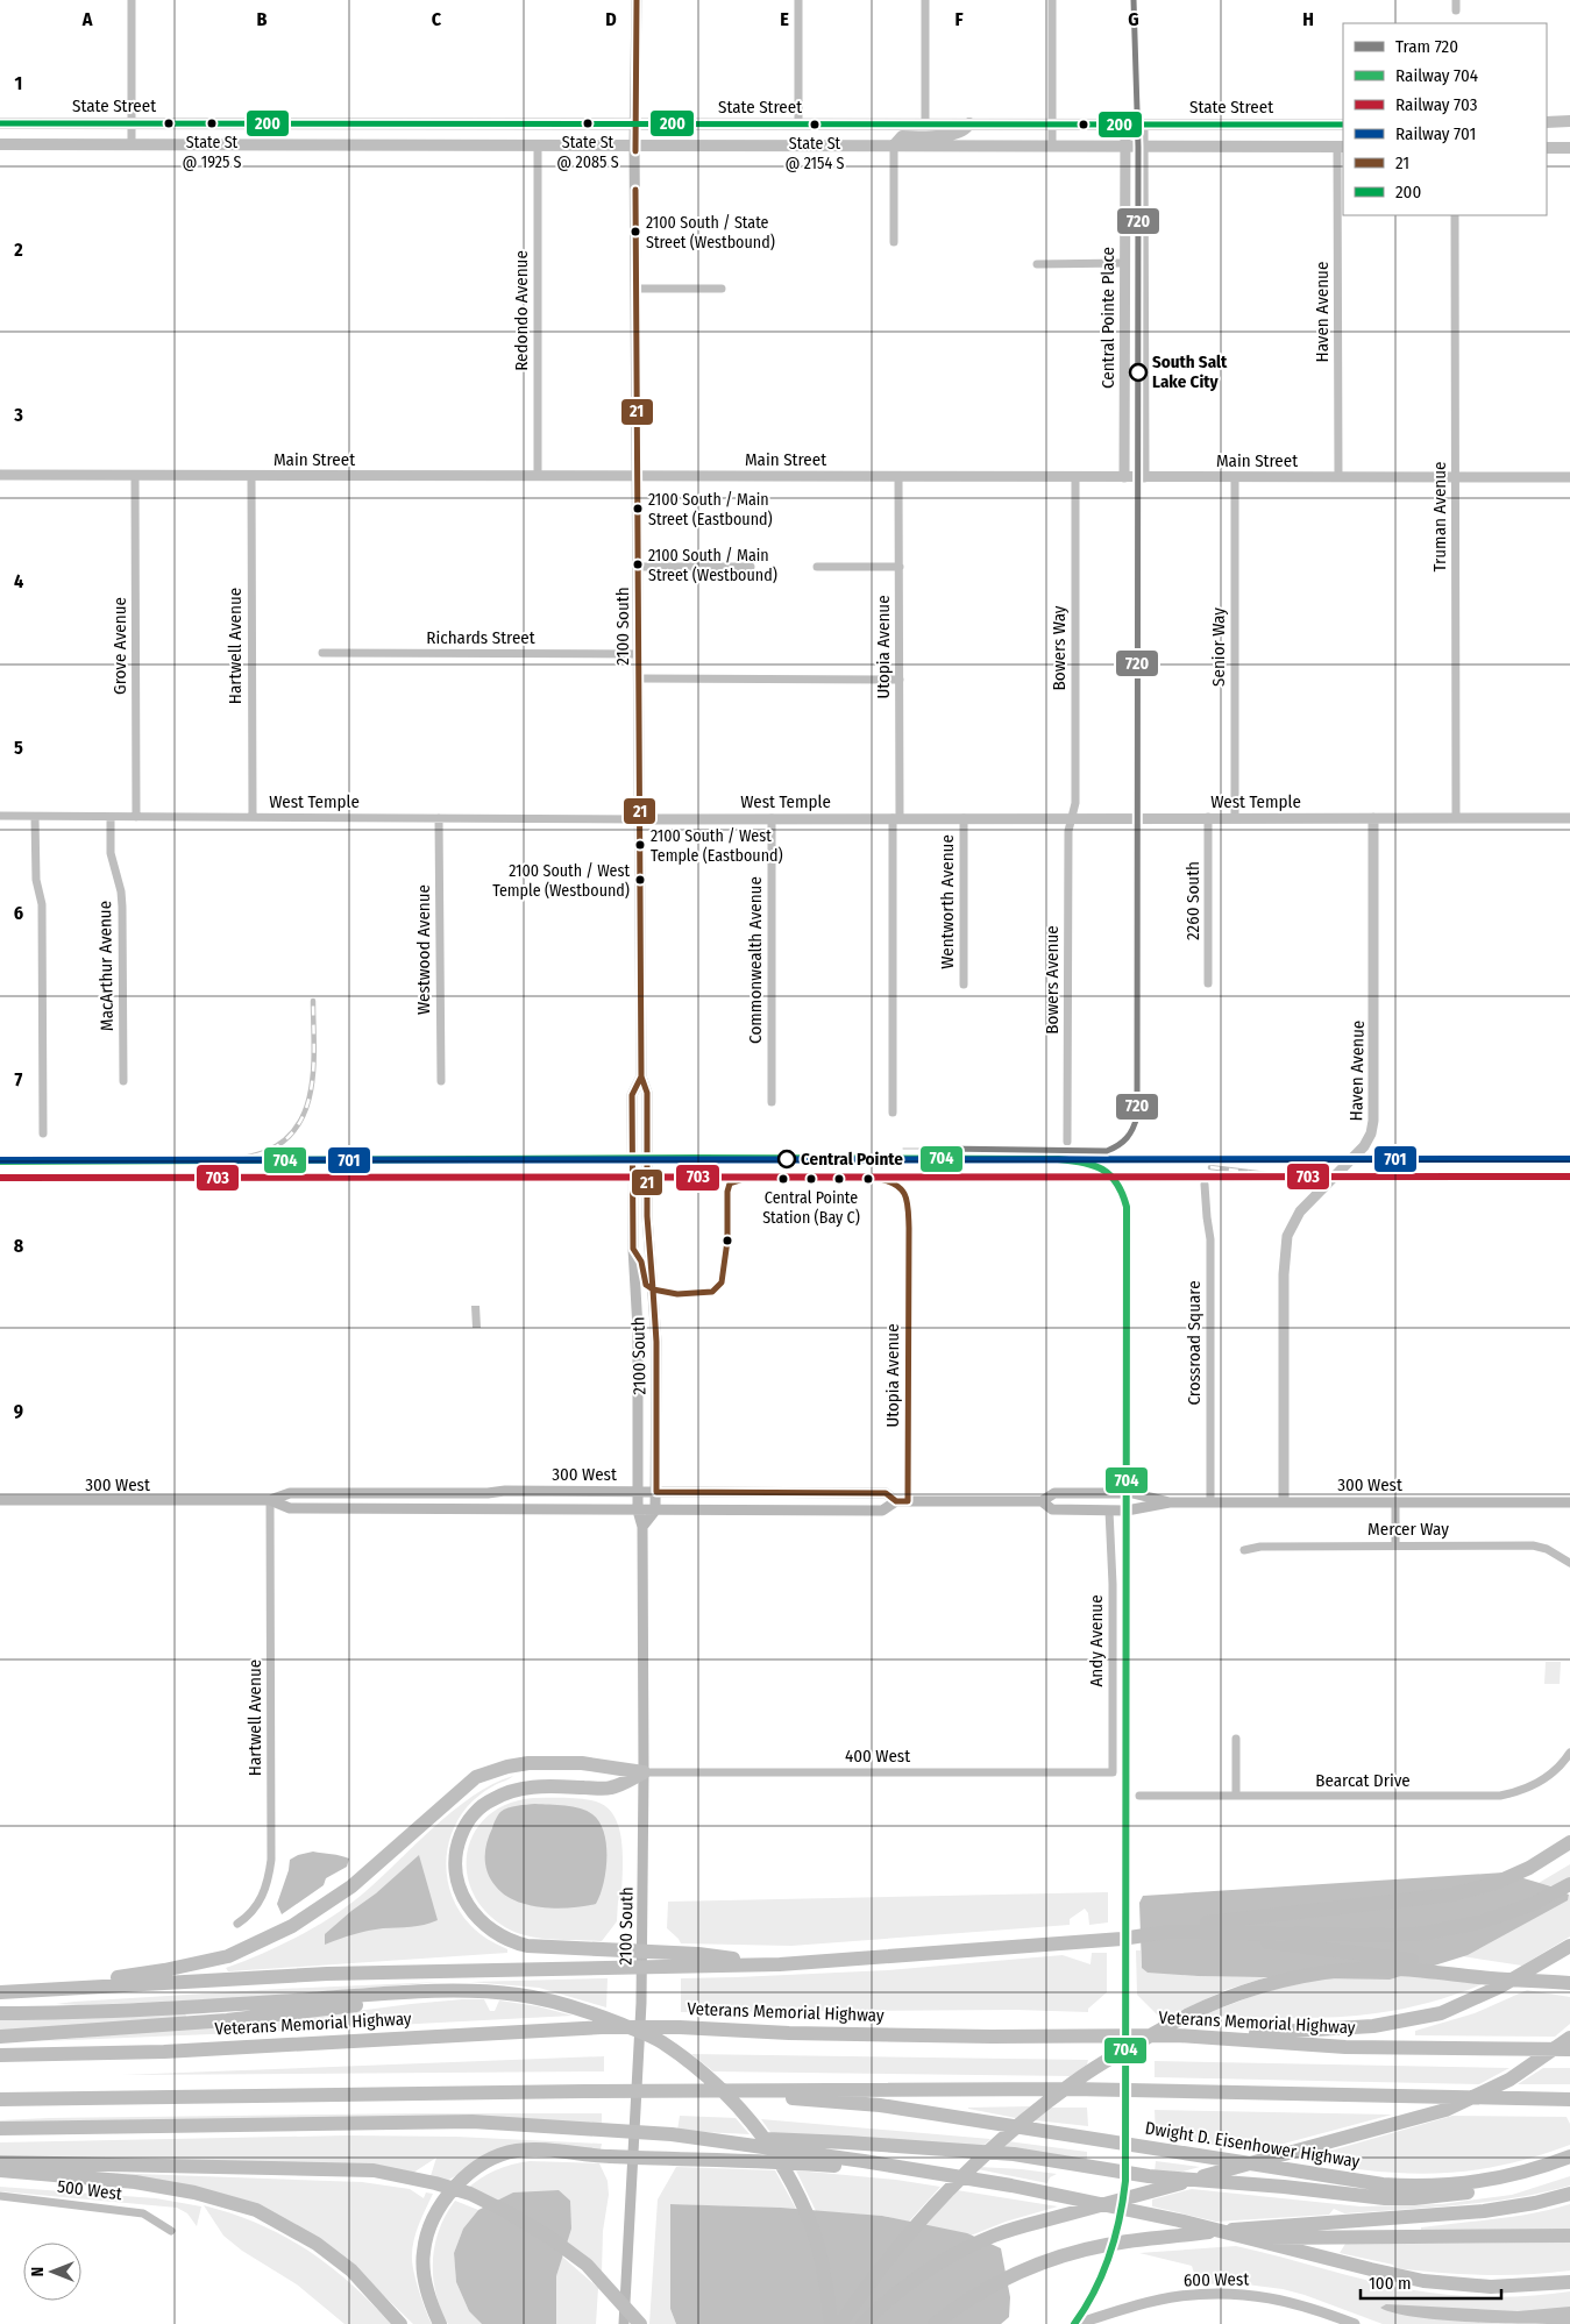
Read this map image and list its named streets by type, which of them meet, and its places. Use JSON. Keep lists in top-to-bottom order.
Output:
{
  "streets": {
    "highway": ["Veterans Memorial Highway", "Dwight D. Eisenhower Highway"],
    "main road": ["State Street", "2100 South", "300 West"],
    "street": [
      "Redondo Avenue",
      "Haven Avenue",
      "Central Pointe Place",
      "Main Street",
      "Truman Avenue",
      "Richards Street",
      "Grove Avenue",
      "Hartwell Avenue",
      "Utopia Avenue",
      "Senior Way",
      "Bowers Way",
      "West Temple",
      "2260 South",
      "Wentworth Avenue",
      "Westwood Avenue",
      "Commonwealth Avenue",
      "MacArthur Avenue",
      "Bowers Avenue",
      "Crossroad Square",
      "Mercer Way",
      "Andy Avenue",
      "400 West",
      "Bearcat Drive",
      "500 West",
      "600 West"
    ]
  },
  "crossings": [
    ["State Street", "Central Pointe Place"],
    ["State Street", "2100 South"],
    ["Redondo Avenue", "Main Street"],
    ["Haven Avenue", "Main Street"],
    ["Haven Avenue", "West Temple"],
    ["Haven Avenue", "300 West"],
    ["Central Pointe Place", "Main Street"],
    ["Main Street", "Truman Avenue"],
    ["Main Street", "2100 South"],
    ["Main Street", "Grove Avenue"],
    ["Main Street", "Hartwell Avenue"],
    ["Main Street", "Utopia Avenue"],
    ["Main Street", "Senior Way"],
    ["Main Street", "Bowers Way"],
    ["Truman Avenue", "West Temple"],
    ["2100 South", "Richards Street"],
    ["2100 South", "West Temple"],
    ["2100 South", "300 West"],
    ["2100 South", "400 West"],
    ["Grove Avenue", "West Temple"],
    ["Hartwell Avenue", "West Temple"],
    ["Hartwell Avenue", "300 West"],
    ["Utopia Avenue", "West Temple"],
    ["Utopia Avenue", "300 West"],
    ["Senior Way", "West Temple"],
    ["Bowers Way", "West Temple"],
    ["Bowers Way", "Bowers Avenue"],
    ["West Temple", "2260 South"],
    ["West Temple", "Wentworth Avenue"],
    ["West Temple", "Westwood Avenue"],
    ["West Temple", "Commonwealth Avenue"],
    ["West Temple", "MacArthur Avenue"],
    ["West Temple", "Bowers Avenue"],
    ["Crossroad Square", "300 West"],
    ["300 West", "Andy Avenue"],
    ["Andy Avenue", "400 West"]
  ],
  "places": [
    "State St @ 1925 S",
    "State St @ 2085 S",
    "State St @ 2154 S",
    "2100 South / State Street (Westbound)",
    "South Salt Lake City",
    "2100 South / Main Street (Eastbound)",
    "2100 South / Main Street (Westbound)",
    "2100 South / West Temple (Eastbound)",
    "2100 South / West Temple (Westbound)",
    "Central Pointe",
    "Central Pointe Station (Bay C)"
  ],
  "lines": [
    "tram line 720",
    "transit line 21",
    "transit line 200",
    "rail line 704",
    "rail line 701",
    "rail line 703"
  ],
  "legend": [
    "Tram 720",
    "Railway 704",
    "Railway 703",
    "Railway 701",
    "21",
    "200"
  ],
  "scale_bar": "100 m",
  "north": "left",
  "grid": {
    "columns": [
      "A",
      "B",
      "C",
      "D",
      "E",
      "F",
      "G",
      "H"
    ],
    "rows": [
      "1",
      "2",
      "3",
      "4",
      "5",
      "6",
      "7",
      "8",
      "9"
    ]
  }
}
